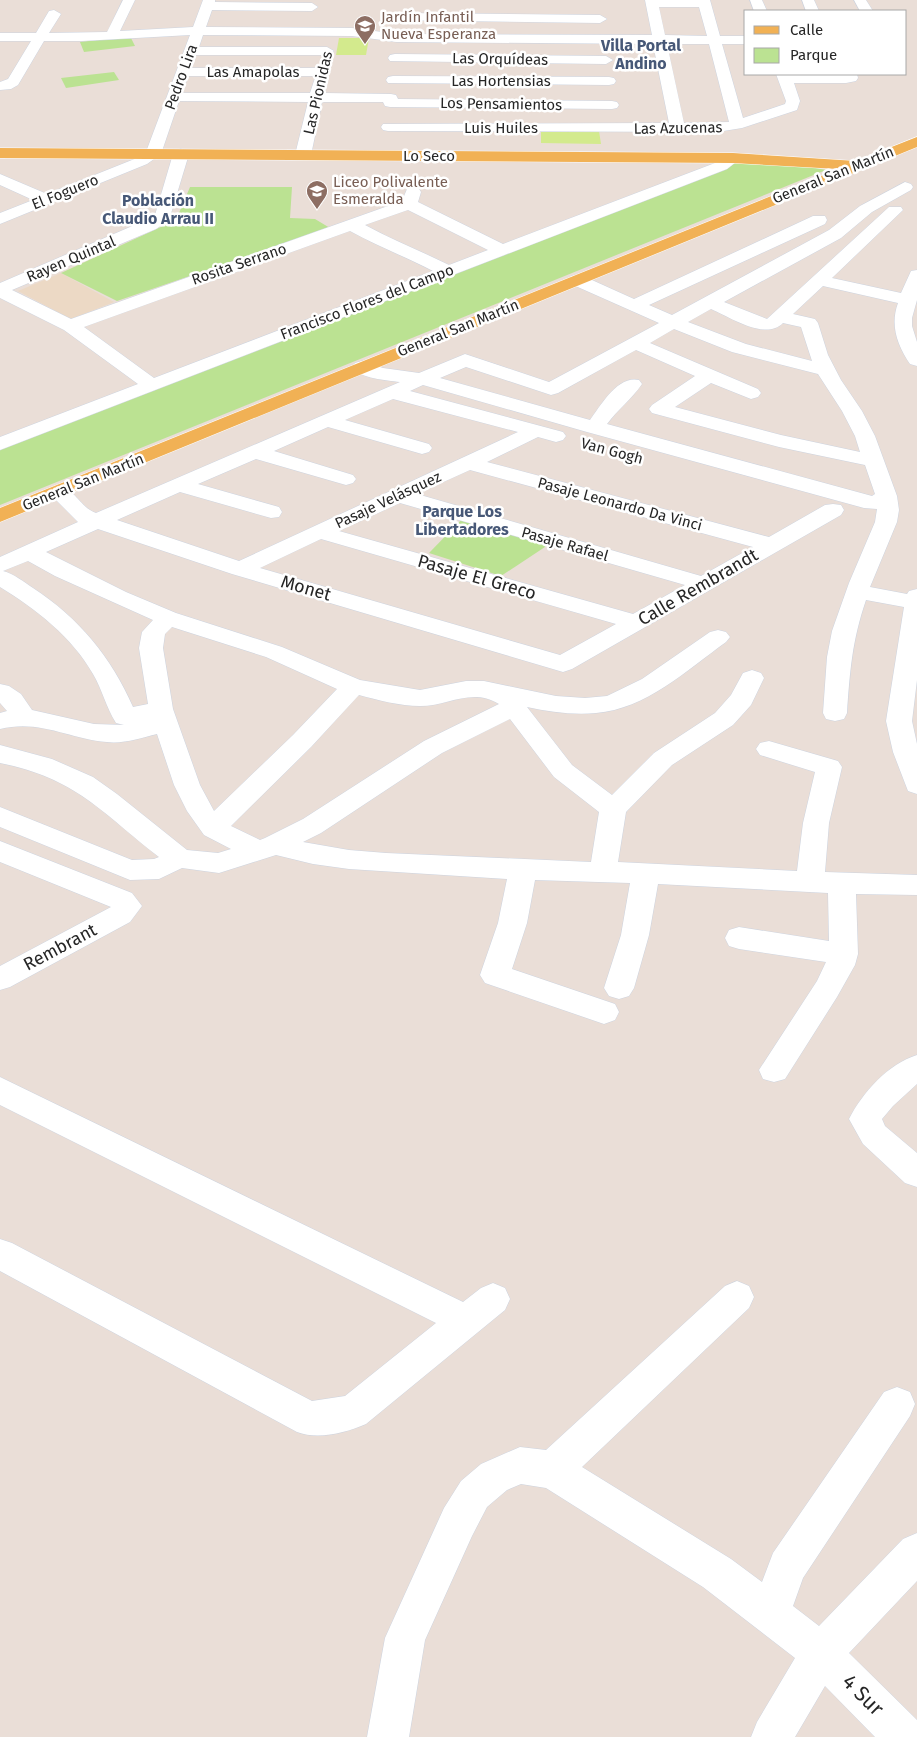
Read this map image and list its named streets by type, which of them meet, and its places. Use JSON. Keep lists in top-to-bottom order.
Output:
{
  "streets": {
    "main road": ["Lo Seco", "General San Martín"],
    "street": [
      "Las Orquídeas",
      "Las Amapolas",
      "Pedro Lira",
      "Las Hortensias",
      "Las Pionidas",
      "Los Pensamientos",
      "Luis Huiles",
      "Las Azucenas",
      "El Foguero",
      "Rayen Quintal",
      "Rosita Serrano",
      "Francisco Flores del Campo",
      "Van Gogh",
      "Pasaje Velásquez",
      "Pasaje Leonardo Da Vinci",
      "Pasaje Rafael",
      "Pasaje El Greco",
      "Calle Rembrandt",
      "Monet",
      "Rembrant",
      "4 Sur"
    ]
  },
  "crossings": [
    ["Las Amapolas", "Pedro Lira"],
    ["Las Amapolas", "Las Pionidas"],
    ["Pedro Lira", "Los Pensamientos"],
    ["Pedro Lira", "Lo Seco"],
    ["Pedro Lira", "El Foguero"],
    ["Las Pionidas", "Los Pensamientos"],
    ["Las Pionidas", "Lo Seco"],
    ["Luis Huiles", "Las Azucenas"],
    ["Luis Huiles", "Lo Seco"],
    ["Lo Seco", "El Foguero"],
    ["Lo Seco", "Rayen Quintal"],
    ["Lo Seco", "Francisco Flores del Campo"],
    ["General San Martín", "Monet"],
    ["El Foguero", "Rayen Quintal"],
    ["Rosita Serrano", "Francisco Flores del Campo"],
    ["Van Gogh", "Pasaje Velásquez"],
    ["Van Gogh", "Calle Rembrandt"],
    ["Pasaje Velásquez", "Pasaje Leonardo Da Vinci"],
    ["Pasaje Velásquez", "Pasaje Rafael"],
    ["Pasaje Velásquez", "Pasaje El Greco"],
    ["Pasaje Velásquez", "Monet"],
    ["Pasaje Leonardo Da Vinci", "Calle Rembrandt"],
    ["Pasaje Rafael", "Calle Rembrandt"],
    ["Pasaje El Greco", "Calle Rembrandt"],
    ["Calle Rembrandt", "Monet"]
  ],
  "districts": ["Villa Portal Andino", "Población Claudio Arrau II", "Parque Los Libertadores"],
  "places": {
    "school or university": ["Jardín Infantil Nueva Esperanza", "Liceo Polivalente Esmeralda"]
  },
  "legend": ["Calle", "Parque"]
}
